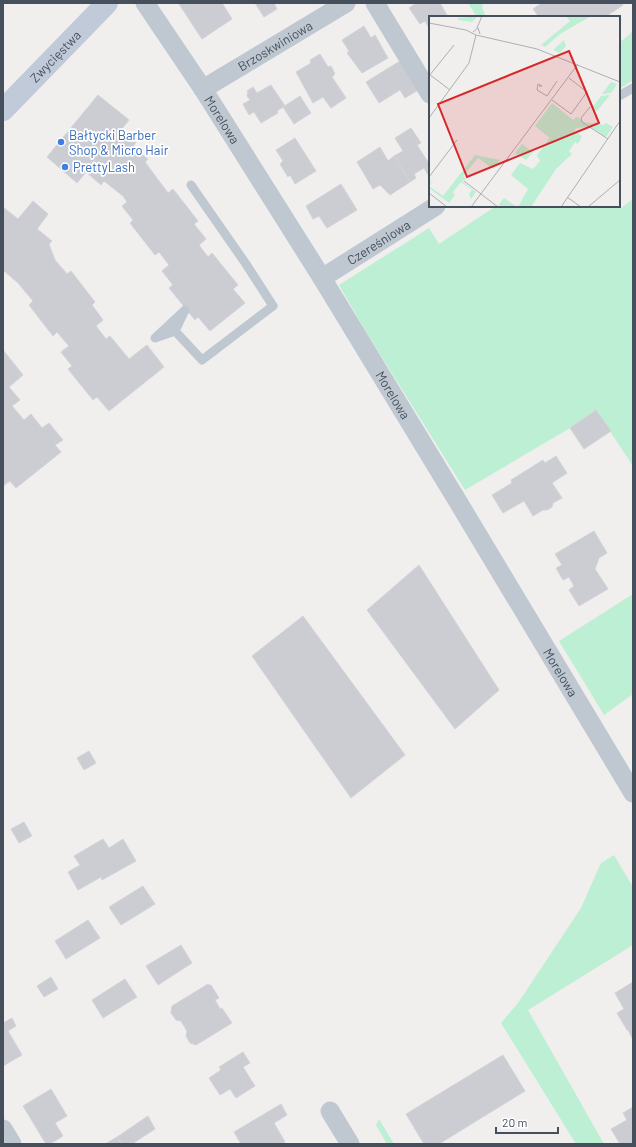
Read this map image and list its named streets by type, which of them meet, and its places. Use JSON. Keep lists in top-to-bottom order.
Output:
{
  "streets": {
    "main road": ["Zwycięstwa"],
    "street": ["Brzoskwiniowa", "Morelowa", "Czereśniowa"]
  },
  "crossings": [
    ["Brzoskwiniowa", "Morelowa"],
    ["Morelowa", "Czereśniowa"]
  ],
  "places": ["Bałtycki Barber Shop & Micro Hair", "PrettyLash"],
  "scale_bar": "20 m"
}
